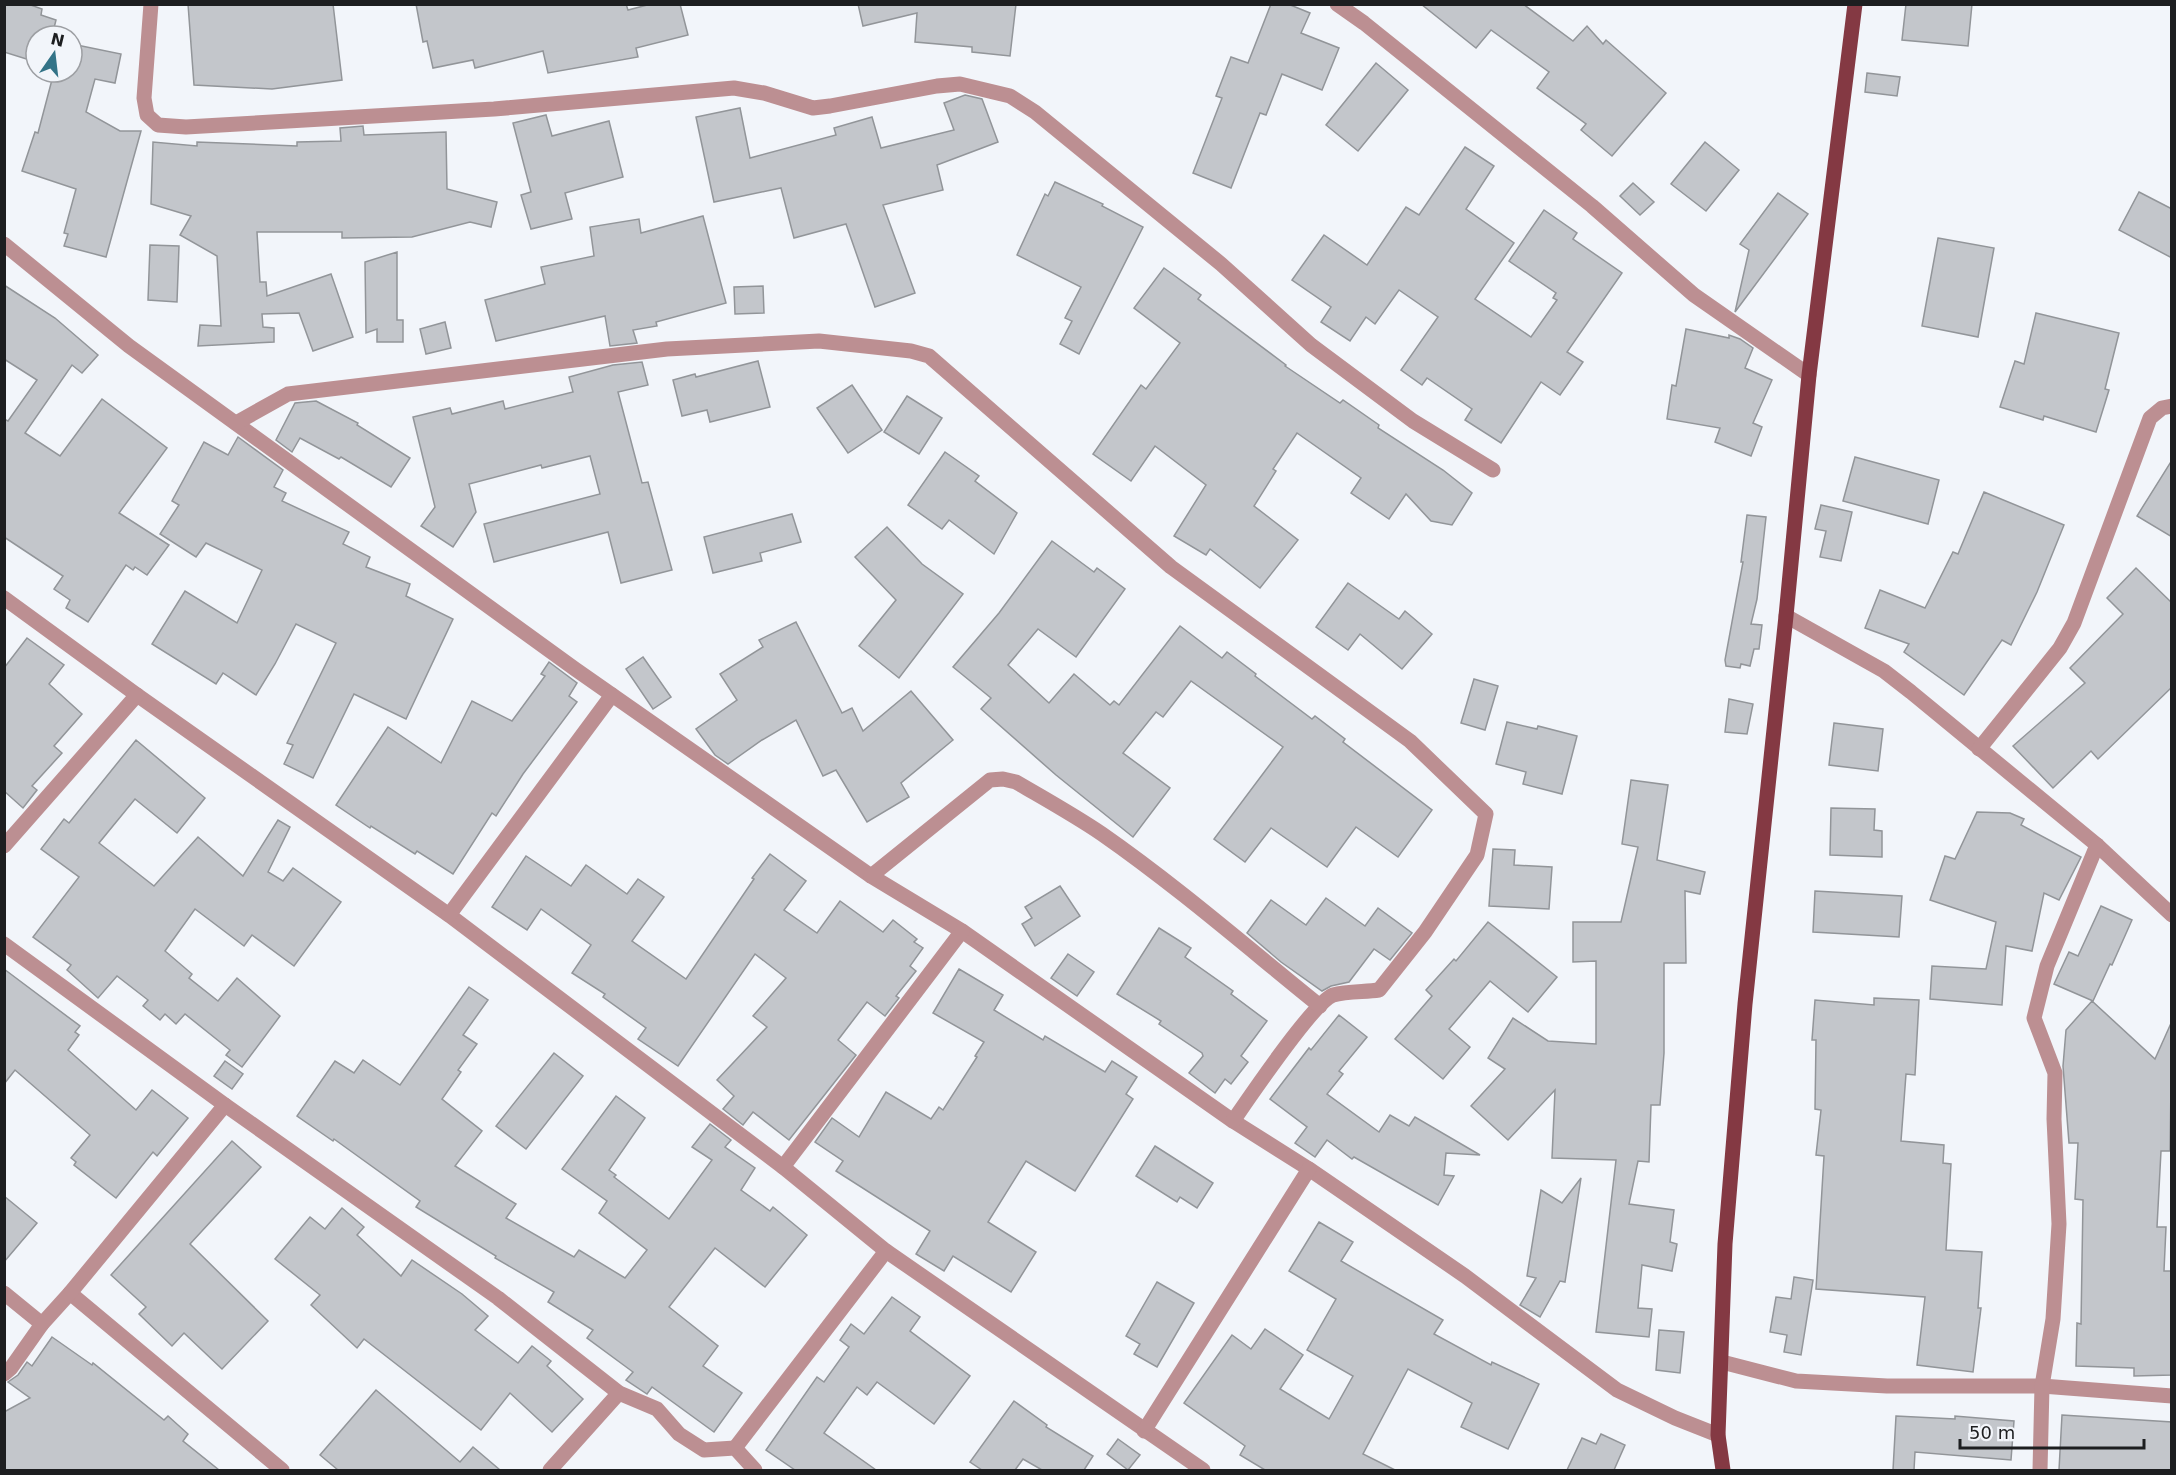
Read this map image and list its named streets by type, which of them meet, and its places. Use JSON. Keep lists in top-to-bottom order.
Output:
{
  "scale_bar": "50 m",
  "north": "top"
}
